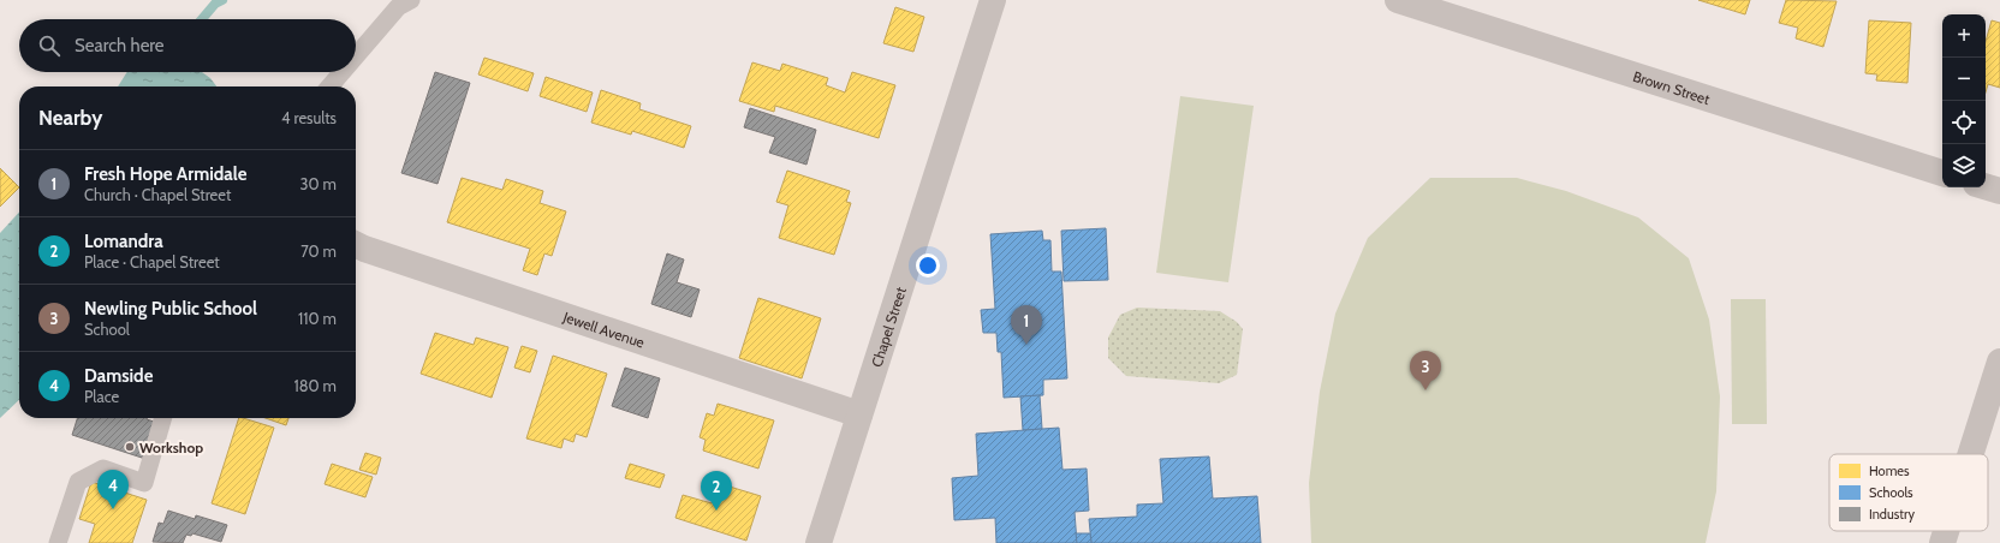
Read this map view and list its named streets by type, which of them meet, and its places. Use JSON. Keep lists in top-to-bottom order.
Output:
{
  "streets": {
    "street": ["Brown Street", "Chapel Street", "Jewell Avenue"]
  },
  "crossings": [
    ["Chapel Street", "Jewell Avenue"]
  ],
  "places": ["Workshop"],
  "legend": ["Homes", "Schools", "Industry"],
  "page": {
    "map_buttons": ["+", "−"],
    "search": "Search here",
    "heading": ["Nearby", "4 results"],
    "list": [
      {
        "mark": "1",
        "name": "Fresh Hope Armidale",
        "note": "Church · Chapel Street",
        "value": "30 m"
      },
      {
        "mark": "2",
        "name": "Lomandra",
        "note": "Place · Chapel Street",
        "value": "70 m"
      },
      {
        "mark": "3",
        "name": "Newling Public School",
        "note": "School",
        "value": "110 m"
      },
      {
        "mark": "4",
        "name": "Damside",
        "note": "Place",
        "value": "180 m"
      }
    ],
    "pins": [
      "1",
      "3",
      "4",
      "2"
    ]
  }
}
